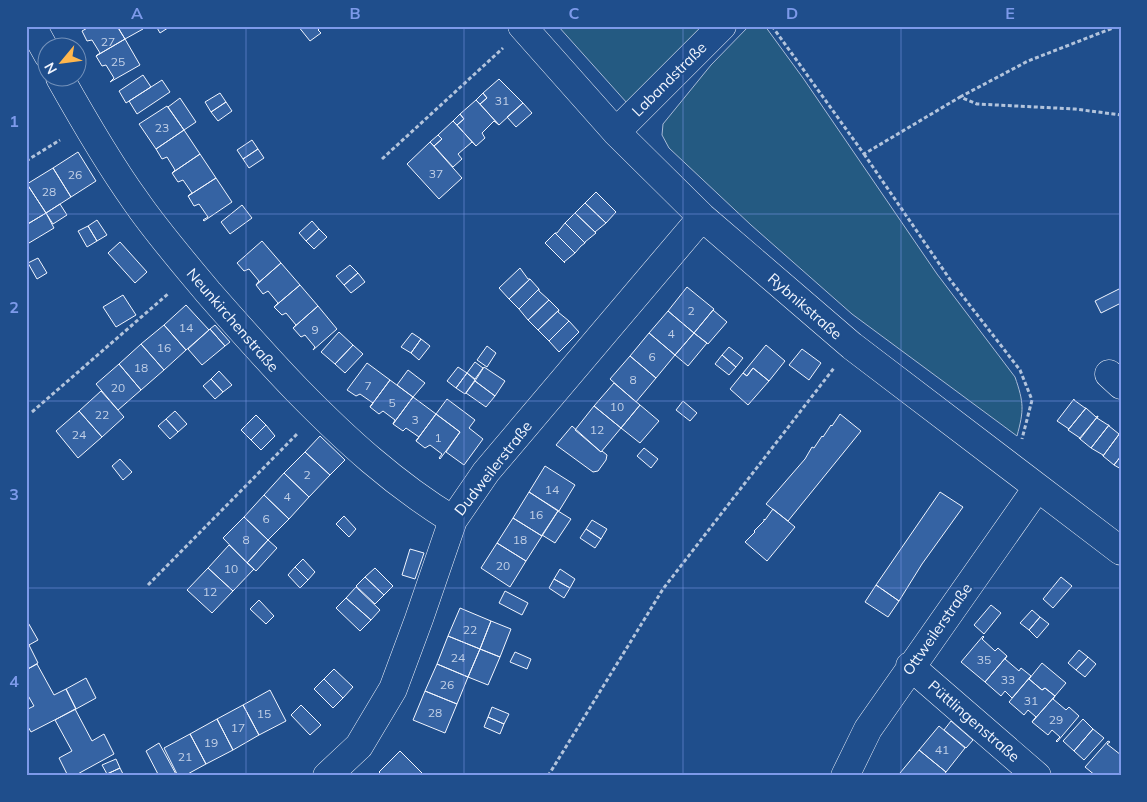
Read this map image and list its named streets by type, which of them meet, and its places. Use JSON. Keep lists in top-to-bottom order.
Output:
{
  "streets": {
    "street": [
      "Labandstraße",
      "Rybnikstraße",
      "Neunkirchenstraße",
      "Dudweilerstraße",
      "Ottweilerstraße",
      "Püttlingenstraße"
    ]
  },
  "crossings": [
    ["Labandstraße", "Rybnikstraße"],
    ["Rybnikstraße", "Dudweilerstraße"],
    ["Rybnikstraße", "Ottweilerstraße"],
    ["Neunkirchenstraße", "Dudweilerstraße"],
    ["Ottweilerstraße", "Püttlingenstraße"]
  ],
  "house_numbers": [
    "27",
    "25",
    "31",
    "23",
    "37",
    "26",
    "28",
    "2",
    "14",
    "9",
    "4",
    "16",
    "6",
    "18",
    "8",
    "7",
    "20",
    "5",
    "10",
    "22",
    "3",
    "12",
    "24",
    "1",
    "2",
    "14",
    "4",
    "16",
    "6",
    "8",
    "18",
    "20",
    "10",
    "12",
    "22",
    "24",
    "35",
    "33",
    "26",
    "31",
    "28",
    "15",
    "29",
    "17",
    "19",
    "41",
    "21"
  ],
  "north": "bottom left",
  "grid": {
    "columns": [
      "A",
      "B",
      "C",
      "D",
      "E"
    ],
    "rows": [
      "1",
      "2",
      "3",
      "4"
    ]
  }
}
